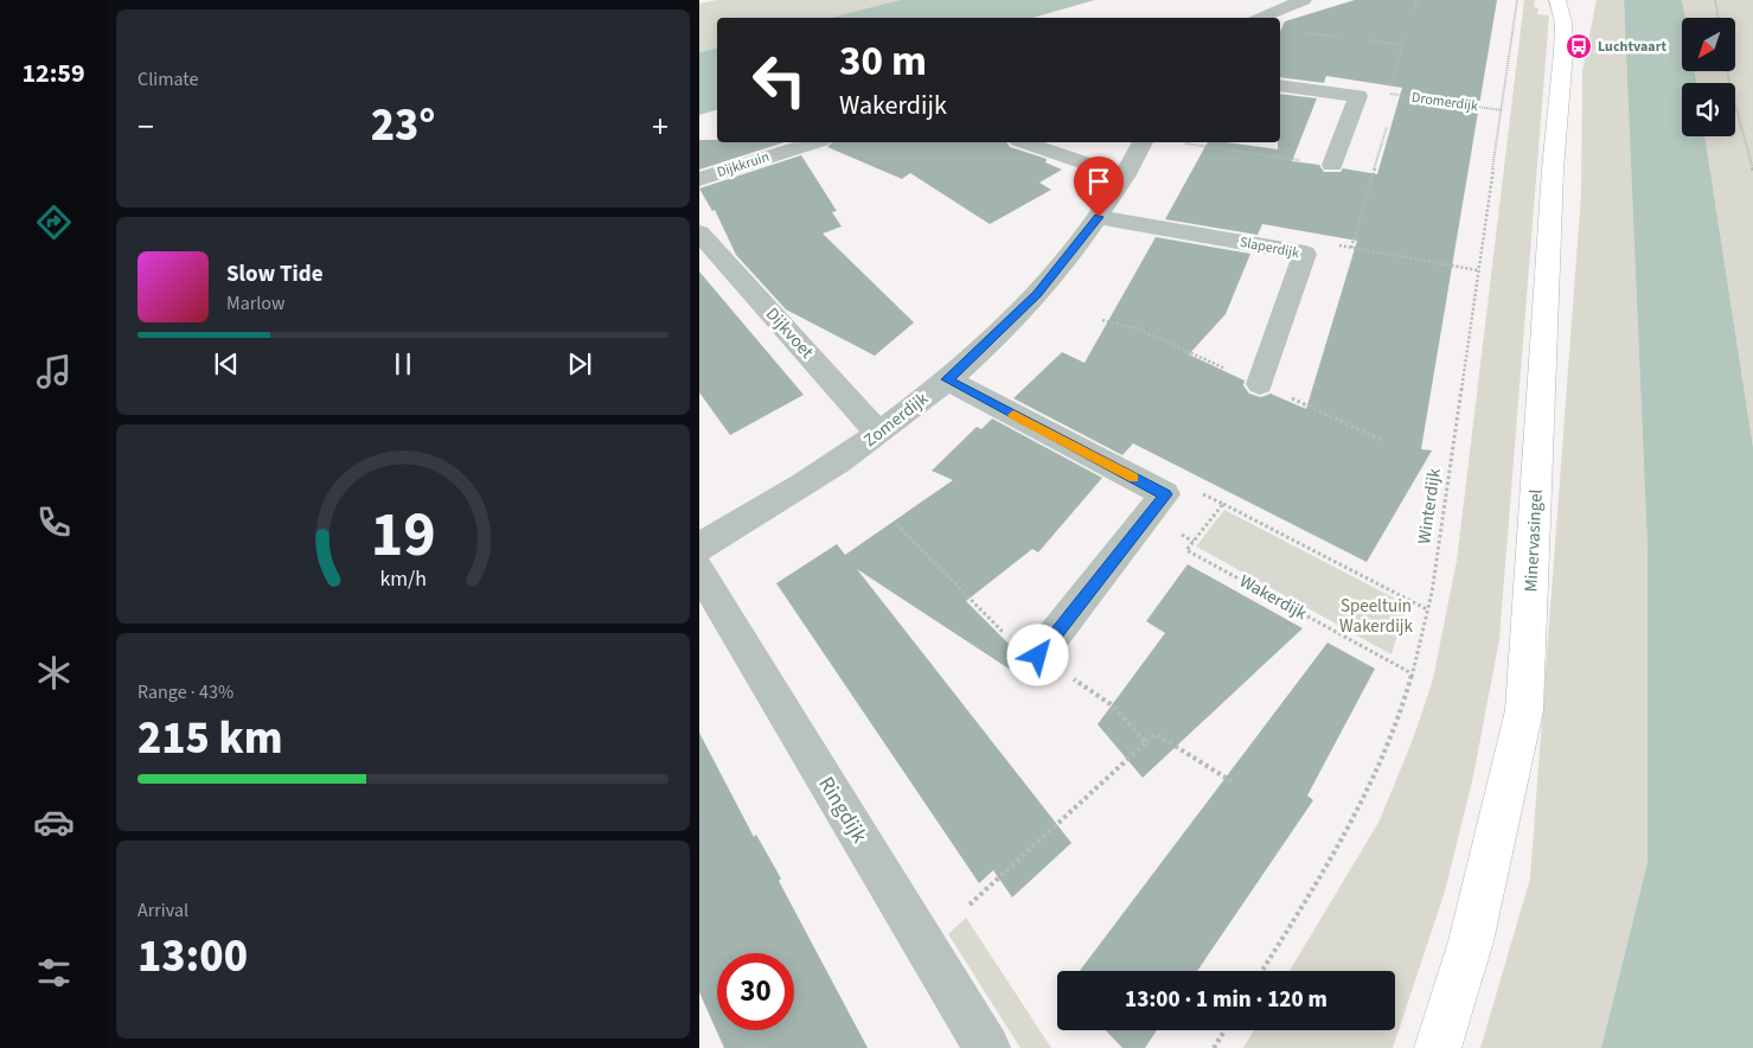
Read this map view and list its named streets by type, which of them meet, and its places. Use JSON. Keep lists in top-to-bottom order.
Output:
{
  "streets": {
    "street": [
      "Dijkkruin",
      "Slaperdijk",
      "Dijkvoet",
      "Zomerdijk",
      "Minervasingel",
      "Ringdijk"
    ],
    "path": ["Dromerdijk", "Winterdijk", "Wakerdijk"]
  },
  "crossings": [
    ["Dromerdijk", "Winterdijk"],
    ["Slaperdijk", "Zomerdijk"],
    ["Dijkvoet", "Zomerdijk"],
    ["Winterdijk", "Wakerdijk"]
  ],
  "parks": ["Speeltuin Wakerdijk"],
  "places": {
    "bus stop": ["Luchtvaart"]
  },
  "north": "bottom left",
  "page": {
    "tabs": "12:59",
    "tile": [
      "Climate",
      ["Range · 43%", "215 km"],
      ["Arrival", "13:00"]
    ],
    "turn": ["30 m", "Wakerdijk"],
    "heat": ["−", "23°", "+"],
    "song": ["Slow Tide", "Marlow"],
    "limit": "30",
    "trip": "13:00 · 1 min · 120 m",
    "gauge": ["19", "km/h"]
  }
}
